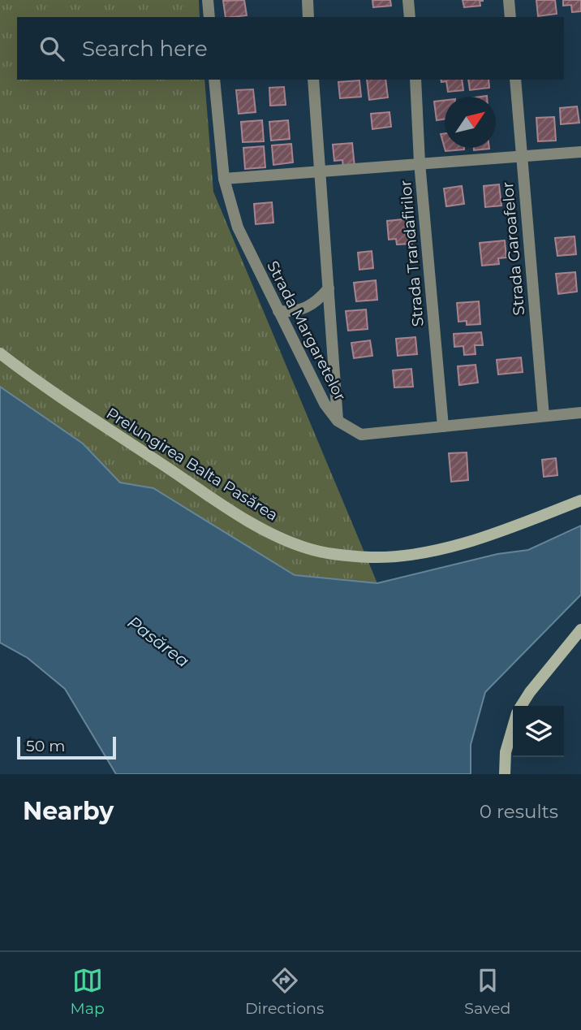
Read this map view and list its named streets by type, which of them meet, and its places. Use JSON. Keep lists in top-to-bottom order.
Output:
{
  "streets": {
    "street": [
      "Strada Garoafelor",
      "Strada Trandafirilor",
      "Strada Margaretelor",
      "Prelungirea Balta Pasărea"
    ]
  },
  "crossings": [
    ["Strada Garoafelor", "Strada Margaretelor"],
    ["Strada Trandafirilor", "Strada Margaretelor"]
  ],
  "water": ["Pasărea"],
  "scale_bar": "50 m",
  "north": "top right",
  "page": {
    "search": "Search here",
    "scale": "50 m",
    "heading": ["Nearby", "0 results"],
    "nav": ["Map", "Directions", "Saved"]
  }
}
